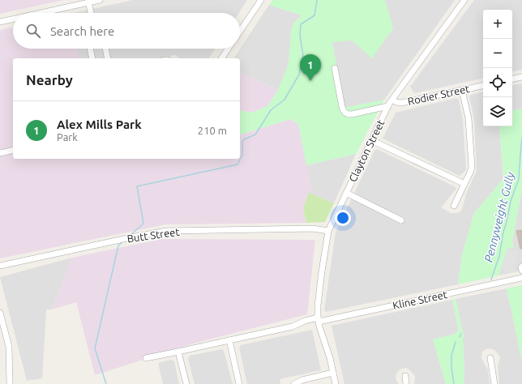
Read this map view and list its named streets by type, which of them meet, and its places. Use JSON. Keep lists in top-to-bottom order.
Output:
{
  "streets": {
    "street": [
      "Rodier Street",
      "Clayton Street",
      "Butt Street",
      "Kline Street"
    ]
  },
  "crossings": [
    ["Rodier Street", "Clayton Street"],
    ["Clayton Street", "Butt Street"],
    ["Clayton Street", "Kline Street"]
  ],
  "water": ["Pennyweight Gully"],
  "page": {
    "map_buttons": ["+", "−"],
    "search": "Search here",
    "pins": "1",
    "heading": "Nearby",
    "list": [
      {
        "mark": "1",
        "name": "Alex Mills Park",
        "note": "Park",
        "value": "210 m"
      }
    ]
  }
}
